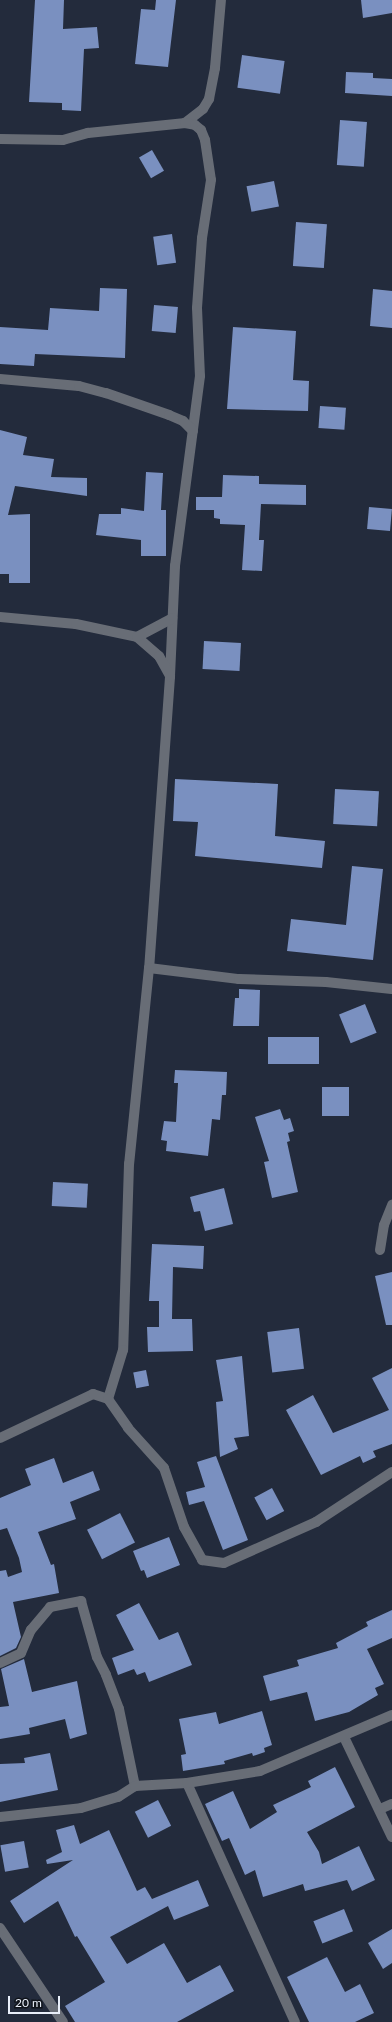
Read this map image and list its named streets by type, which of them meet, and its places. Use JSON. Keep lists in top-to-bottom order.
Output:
{
  "scale_bar": "20 m"
}
